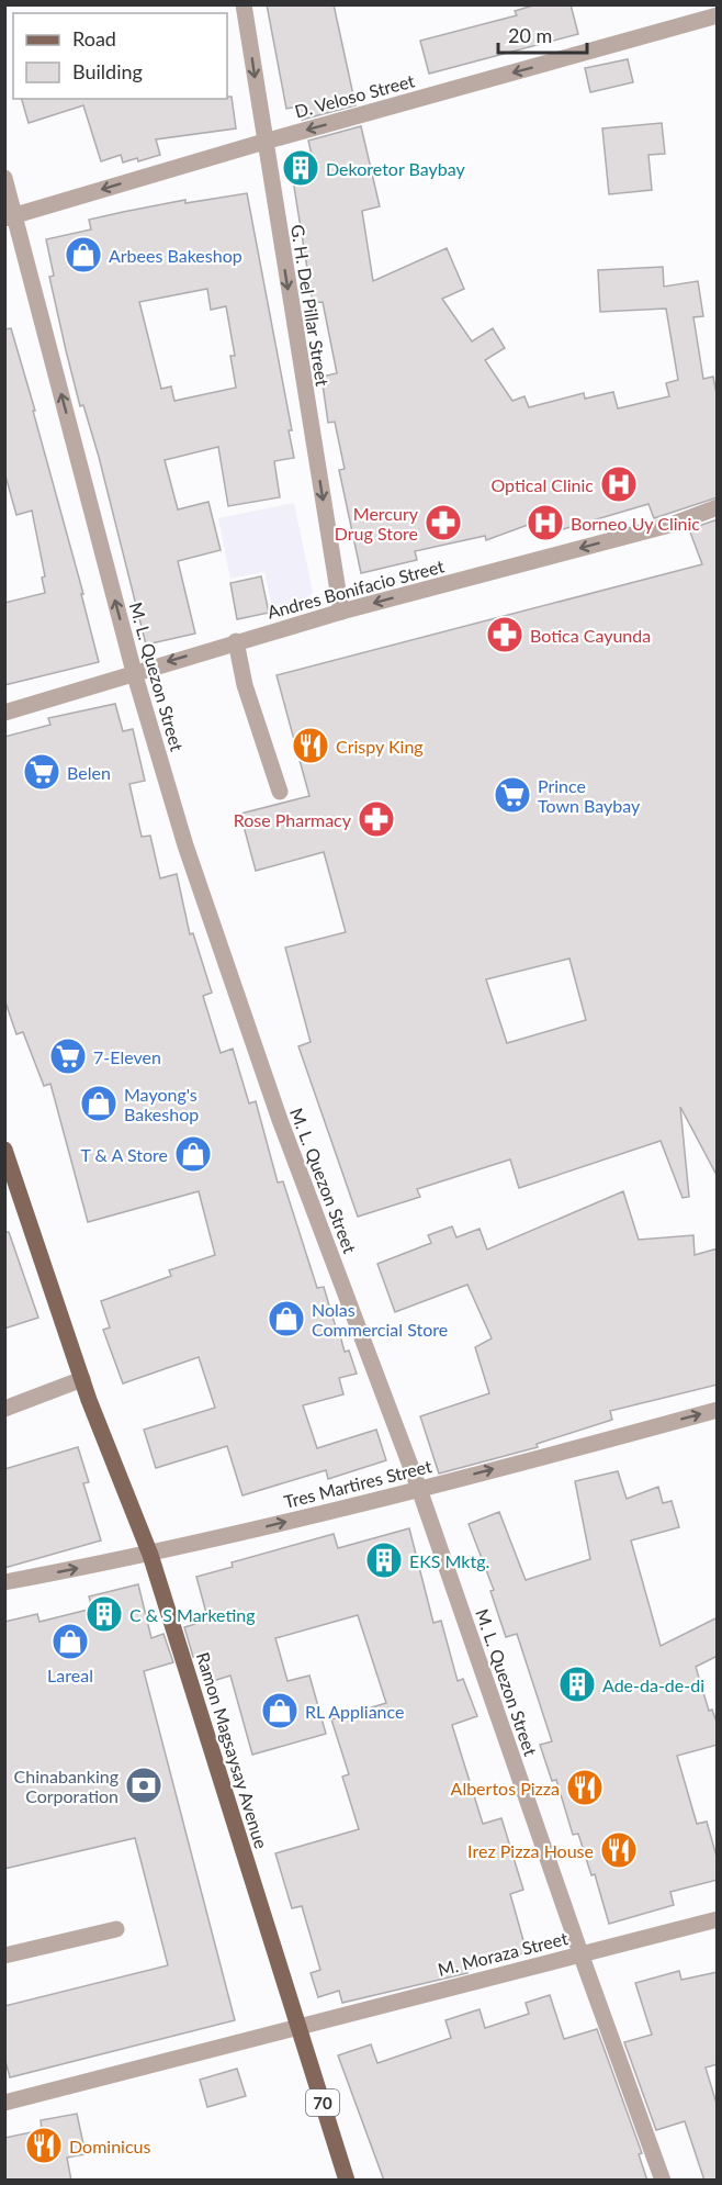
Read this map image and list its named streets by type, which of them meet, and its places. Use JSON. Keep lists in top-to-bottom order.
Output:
{
  "streets": {
    "main road": ["Ramon Magsaysay Avenue", "70"],
    "street": [
      "D. Veloso Street",
      "G. H. Del Pillar Street",
      "Andres Bonifacio Street",
      "M. L. Quezon Street",
      "Tres Martires Street",
      "M. Moraza Street"
    ]
  },
  "crossings": [
    ["D. Veloso Street", "G. H. Del Pillar Street"],
    ["D. Veloso Street", "M. L. Quezon Street"],
    ["G. H. Del Pillar Street", "Andres Bonifacio Street"],
    ["Andres Bonifacio Street", "M. L. Quezon Street"],
    ["M. L. Quezon Street", "Tres Martires Street"],
    ["M. L. Quezon Street", "M. Moraza Street"],
    ["Tres Martires Street", "Ramon Magsaysay Avenue"],
    ["Ramon Magsaysay Avenue", "M. Moraza Street"]
  ],
  "one_way": [
    "D. Veloso Street",
    "G. H. Del Pillar Street",
    "Andres Bonifacio Street",
    "Tres Martires Street"
  ],
  "places": {
    "building": [
      "Dekoretor Baybay",
      "EKS Mktg.",
      "C & S Marketing",
      "Ade-da-de-di"
    ],
    "shop": [
      "Arbees Bakeshop",
      "Mayong's Bakeshop",
      "T & A Store",
      "Nolas Commercial Store",
      "Lareal",
      "RL Appliance"
    ],
    "hospital": ["Optical Clinic", "Borneo Uy Clinic"],
    "pharmacy": ["Mercury Drug Store", "Botica Cayunda", "Rose Pharmacy"],
    "restaurant": [
      "Crispy King",
      "Albertos Pizza",
      "Irez Pizza House",
      "Dominicus"
    ],
    "supermarket": ["Belen", "Prince Town Baybay", "7-Eleven"],
    "bank": ["Chinabanking Corporation"]
  },
  "legend": ["Road", "Building"],
  "scale_bar": "20 m"
}
